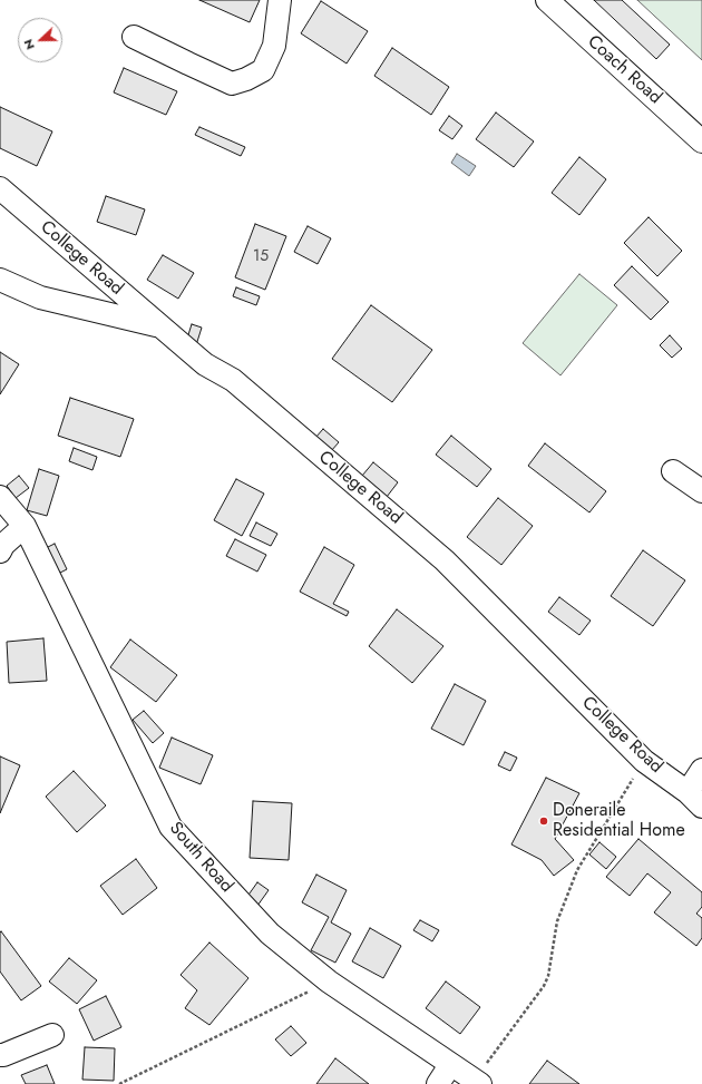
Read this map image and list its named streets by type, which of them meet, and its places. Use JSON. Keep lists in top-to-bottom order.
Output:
{
  "streets": {
    "street": ["Coach Road", "College Road", "South Road"]
  },
  "places": ["Doneraile Residential Home"],
  "house_numbers": ["15"],
  "north": "left"
}
